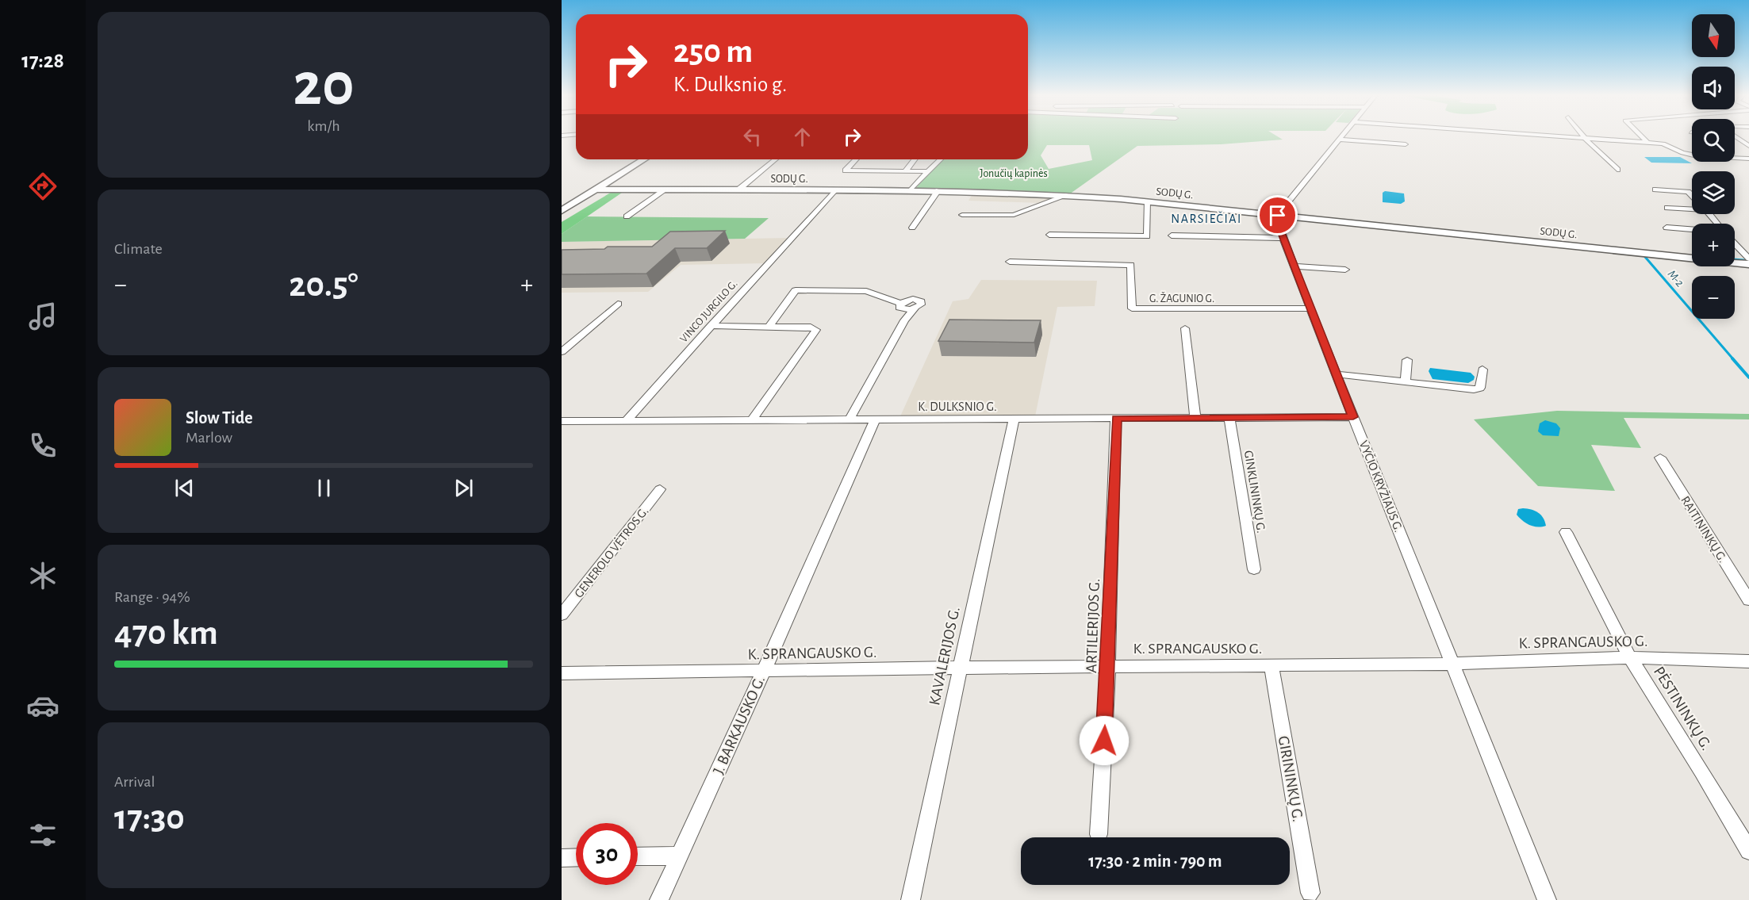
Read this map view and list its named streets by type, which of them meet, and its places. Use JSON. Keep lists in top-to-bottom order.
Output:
{
  "streets": {
    "main road": ["SODŲ G."],
    "street": [
      "G. ŽAGUNIO G.",
      "VINCO JURGILO G.",
      "K. DULKSNIO G.",
      "VYČIO KRYŽIAUS G.",
      "GINKLININKŲ G.",
      "RAITININKŲ G.",
      "GENEROLO VĖTROS G.",
      "ARTILERIJOS G.",
      "K. SPRANGAUSKO G.",
      "KAVALERIJOS G.",
      "PĖSTININKŲ G.",
      "J. BARKAUSKO G.",
      "GIRININKŲ G."
    ]
  },
  "crossings": [
    ["SODŲ G.", "VINCO JURGILO G."],
    ["SODŲ G.", "VYČIO KRYŽIAUS G."],
    ["G. ŽAGUNIO G.", "VYČIO KRYŽIAUS G."],
    ["VINCO JURGILO G.", "K. DULKSNIO G."],
    ["K. DULKSNIO G.", "VYČIO KRYŽIAUS G."],
    ["K. DULKSNIO G.", "GINKLININKŲ G."],
    ["K. DULKSNIO G.", "ARTILERIJOS G."],
    ["K. DULKSNIO G.", "KAVALERIJOS G."],
    ["K. DULKSNIO G.", "J. BARKAUSKO G."],
    ["VYČIO KRYŽIAUS G.", "K. SPRANGAUSKO G."],
    ["ARTILERIJOS G.", "K. SPRANGAUSKO G."],
    ["K. SPRANGAUSKO G.", "KAVALERIJOS G."],
    ["K. SPRANGAUSKO G.", "PĖSTININKŲ G."],
    ["K. SPRANGAUSKO G.", "J. BARKAUSKO G."],
    ["K. SPRANGAUSKO G.", "GIRININKŲ G."]
  ],
  "districts": ["NARSIEČIAI"],
  "water": ["M-2"],
  "parks": ["Jonučių kapinės"],
  "north": "bottom",
  "page": {
    "tabs": "17:28",
    "tile": [
      ["20", "km/h"],
      "Climate",
      ["Range · 94%", "470 km"],
      ["Arrival", "17:30"]
    ],
    "map_buttons": ["+", "−"],
    "turn": ["250 m", "K. Dulksnio g."],
    "heat": ["−", "20.5°", "+"],
    "song": ["Slow Tide", "Marlow"],
    "limit": "30",
    "trip": "17:30 · 2 min · 790 m"
  }
}
